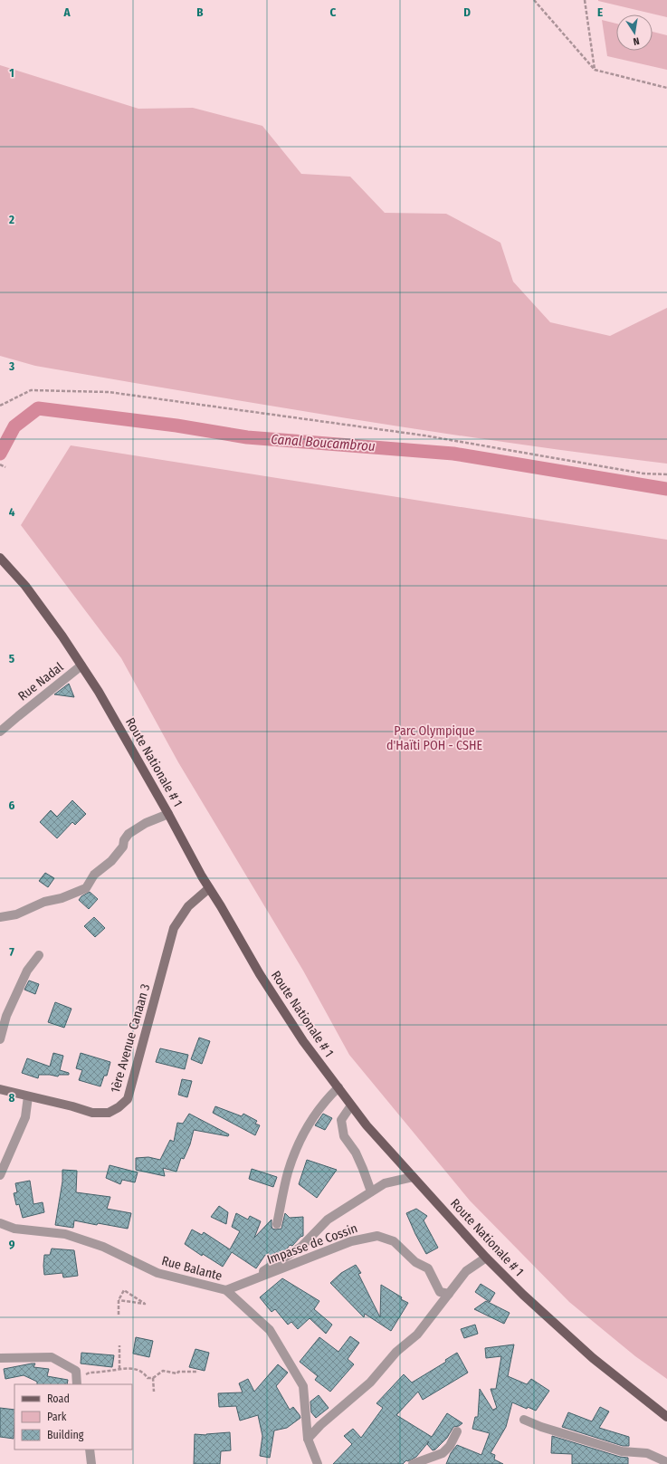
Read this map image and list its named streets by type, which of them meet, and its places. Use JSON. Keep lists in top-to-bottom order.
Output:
{
  "streets": {
    "main road": ["Route Nationale # 1", "1ère Avenue Canaan 3"],
    "street": ["Rue Nadal", "Impasse de Cossin", "Rue Balante"]
  },
  "crossings": [
    ["Rue Nadal", "Route Nationale # 1"],
    ["Route Nationale # 1", "1ère Avenue Canaan 3"],
    ["Impasse de Cossin", "Rue Balante"]
  ],
  "water": ["Canal Boucambrou"],
  "parks": ["Parc Olympique d'Haïti POH - CSHE"],
  "legend": ["Road", "Park", "Building"],
  "north": "bottom",
  "grid": {
    "columns": [
      "A",
      "B",
      "C",
      "D",
      "E"
    ],
    "rows": [
      "1",
      "2",
      "3",
      "4",
      "5",
      "6",
      "7",
      "8",
      "9"
    ]
  }
}
